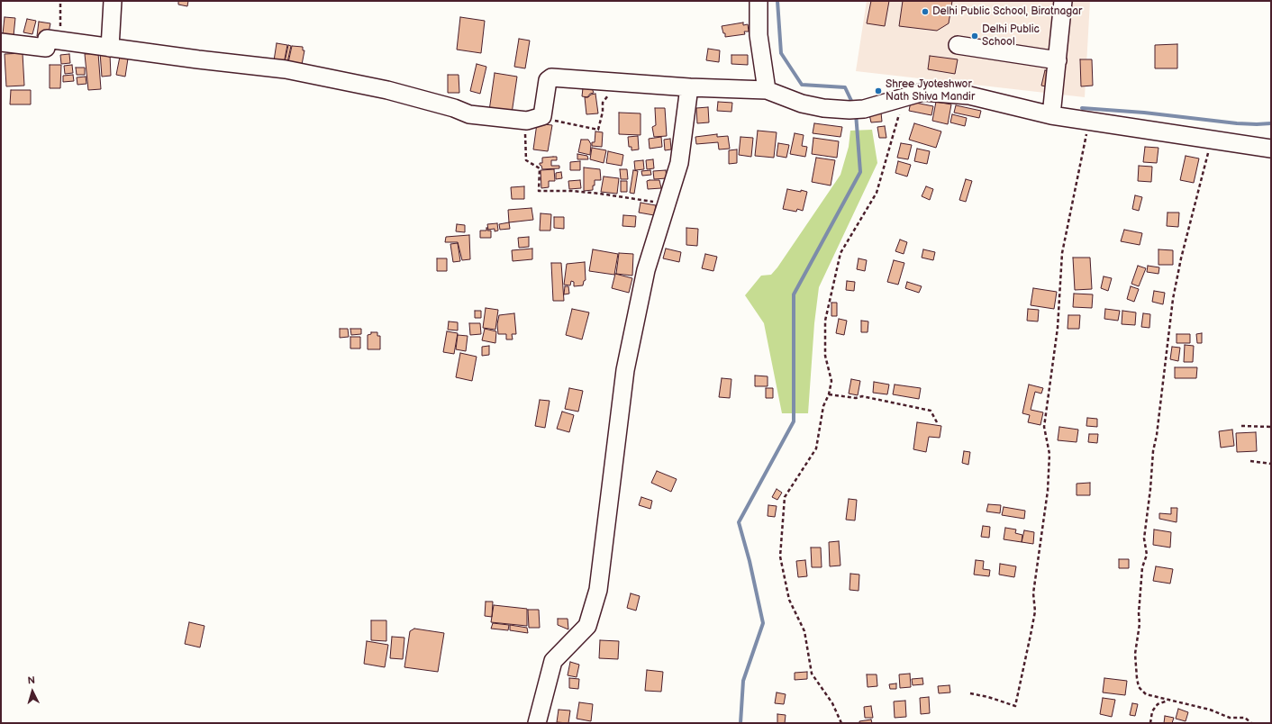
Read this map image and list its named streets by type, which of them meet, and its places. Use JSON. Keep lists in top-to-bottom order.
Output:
{
  "places": ["Delhi Public School, Biratnagar", "Delhi Public School", "Shree Jyoteshwor Nath Shiva Mandir"],
  "north": "top"
}
